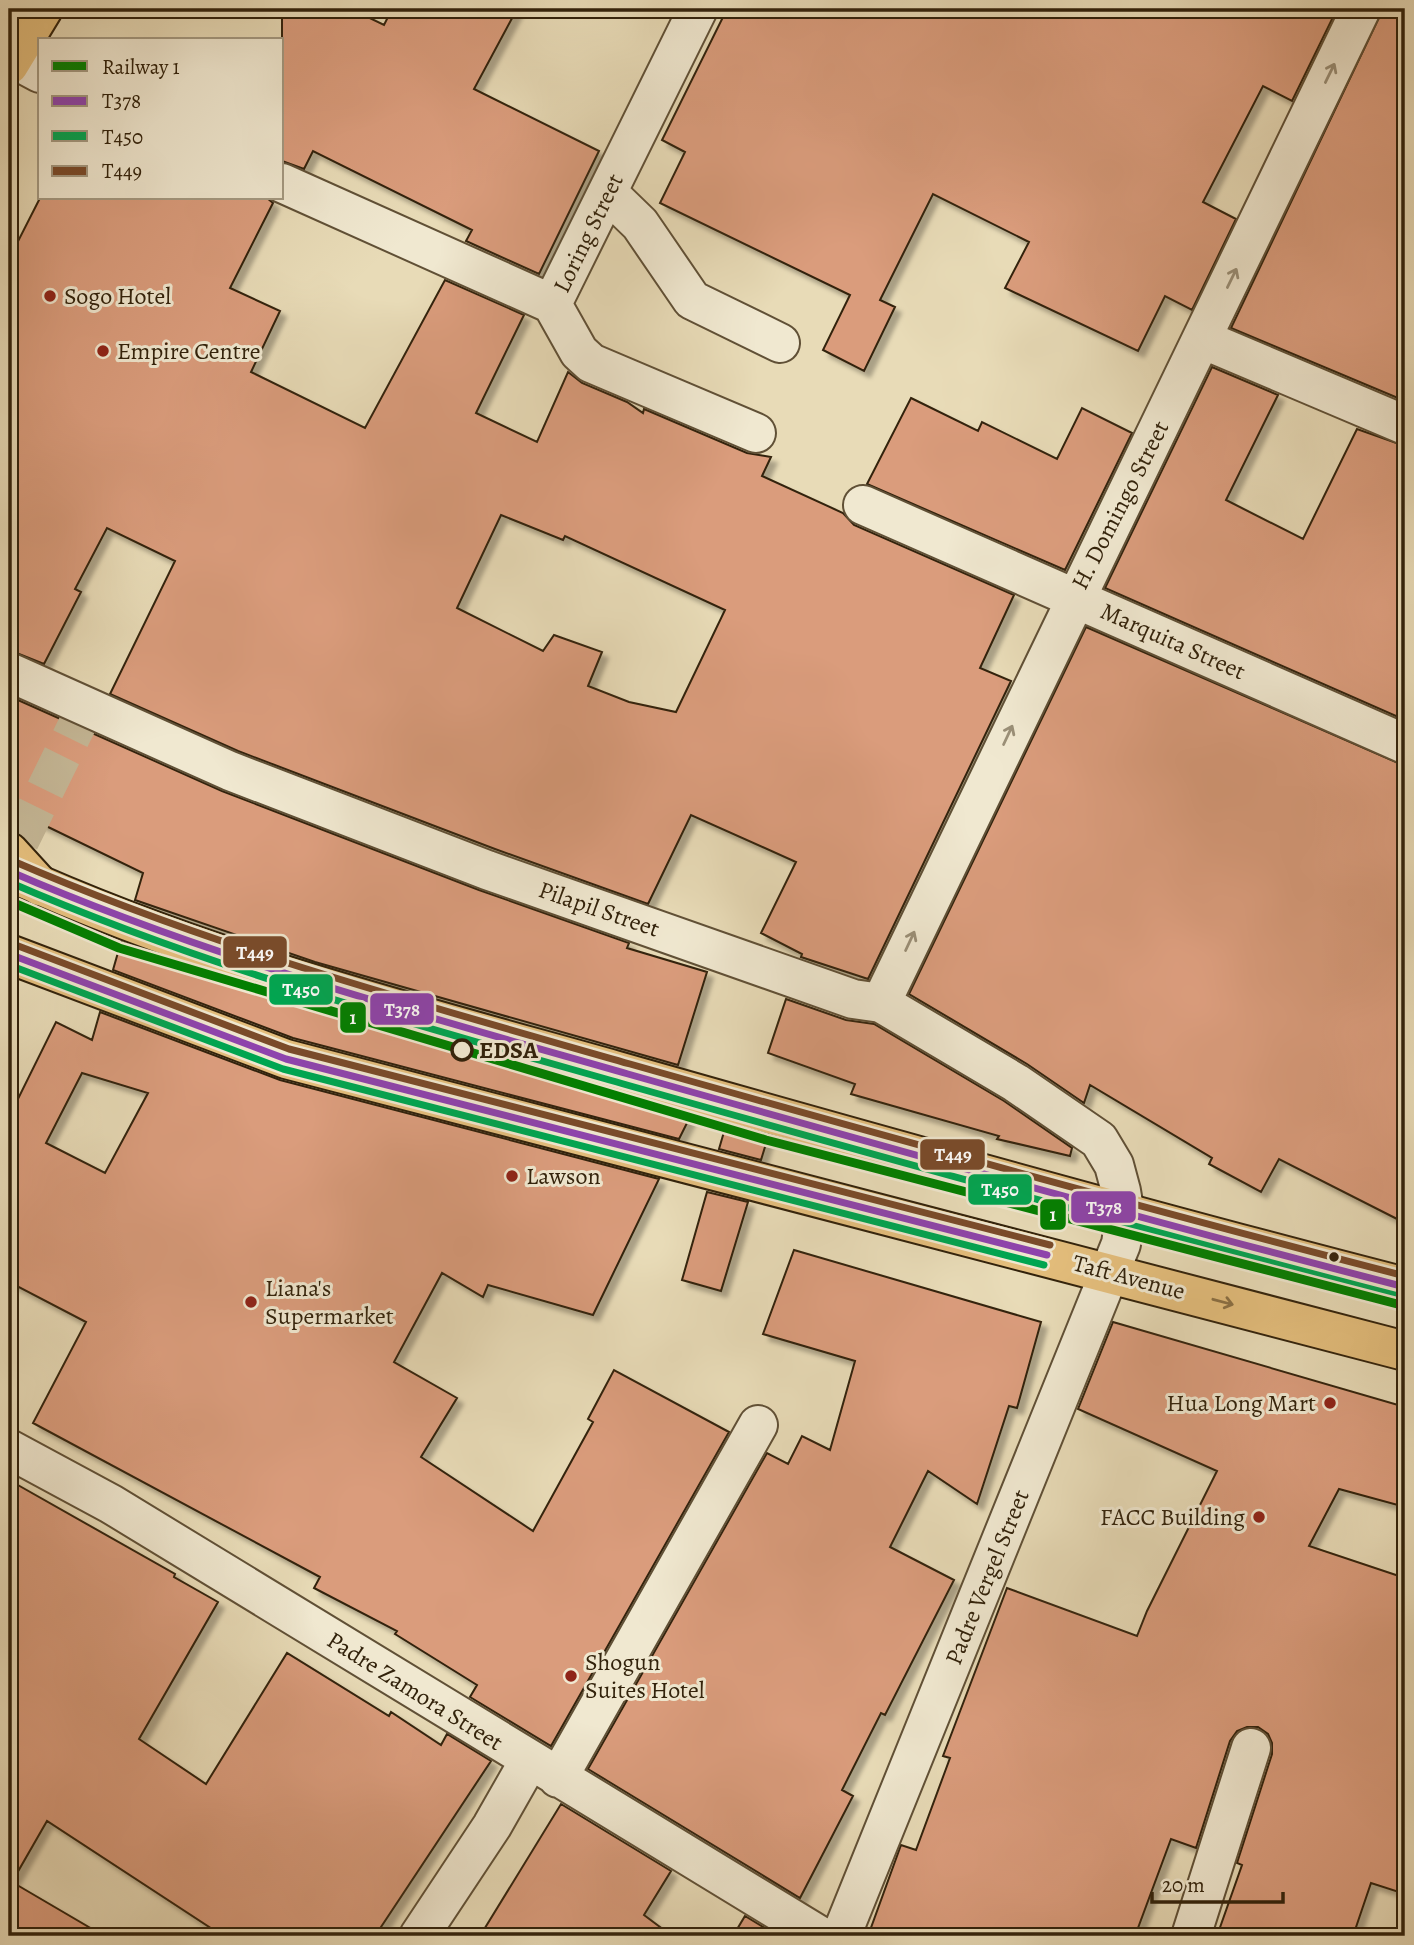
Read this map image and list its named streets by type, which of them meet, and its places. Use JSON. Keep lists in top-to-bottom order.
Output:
{
  "streets": {
    "main road": ["Taft Avenue"],
    "street": [
      "Loring Street",
      "H. Domingo Street",
      "Marquita Street",
      "Pilapil Street",
      "Padre Vergel Street",
      "Padre Zamora Street"
    ]
  },
  "crossings": [
    ["H. Domingo Street", "Marquita Street"],
    ["H. Domingo Street", "Pilapil Street"],
    ["Pilapil Street", "Padre Vergel Street"],
    ["Taft Avenue", "Padre Vergel Street"]
  ],
  "one_way": ["H. Domingo Street"],
  "places": [
    "Sogo Hotel",
    "Empire Centre",
    "EDSA",
    "Lawson",
    "Liana's Supermarket",
    "Hua Long Mart",
    "FACC Building",
    "Shogun Suites Hotel"
  ],
  "lines": [
    "transit line T449",
    "transit line T378",
    "transit line T450",
    "rail line 1"
  ],
  "legend": [
    "Railway 1",
    "T378",
    "T450",
    "T449"
  ],
  "scale_bar": "20 m"
}
